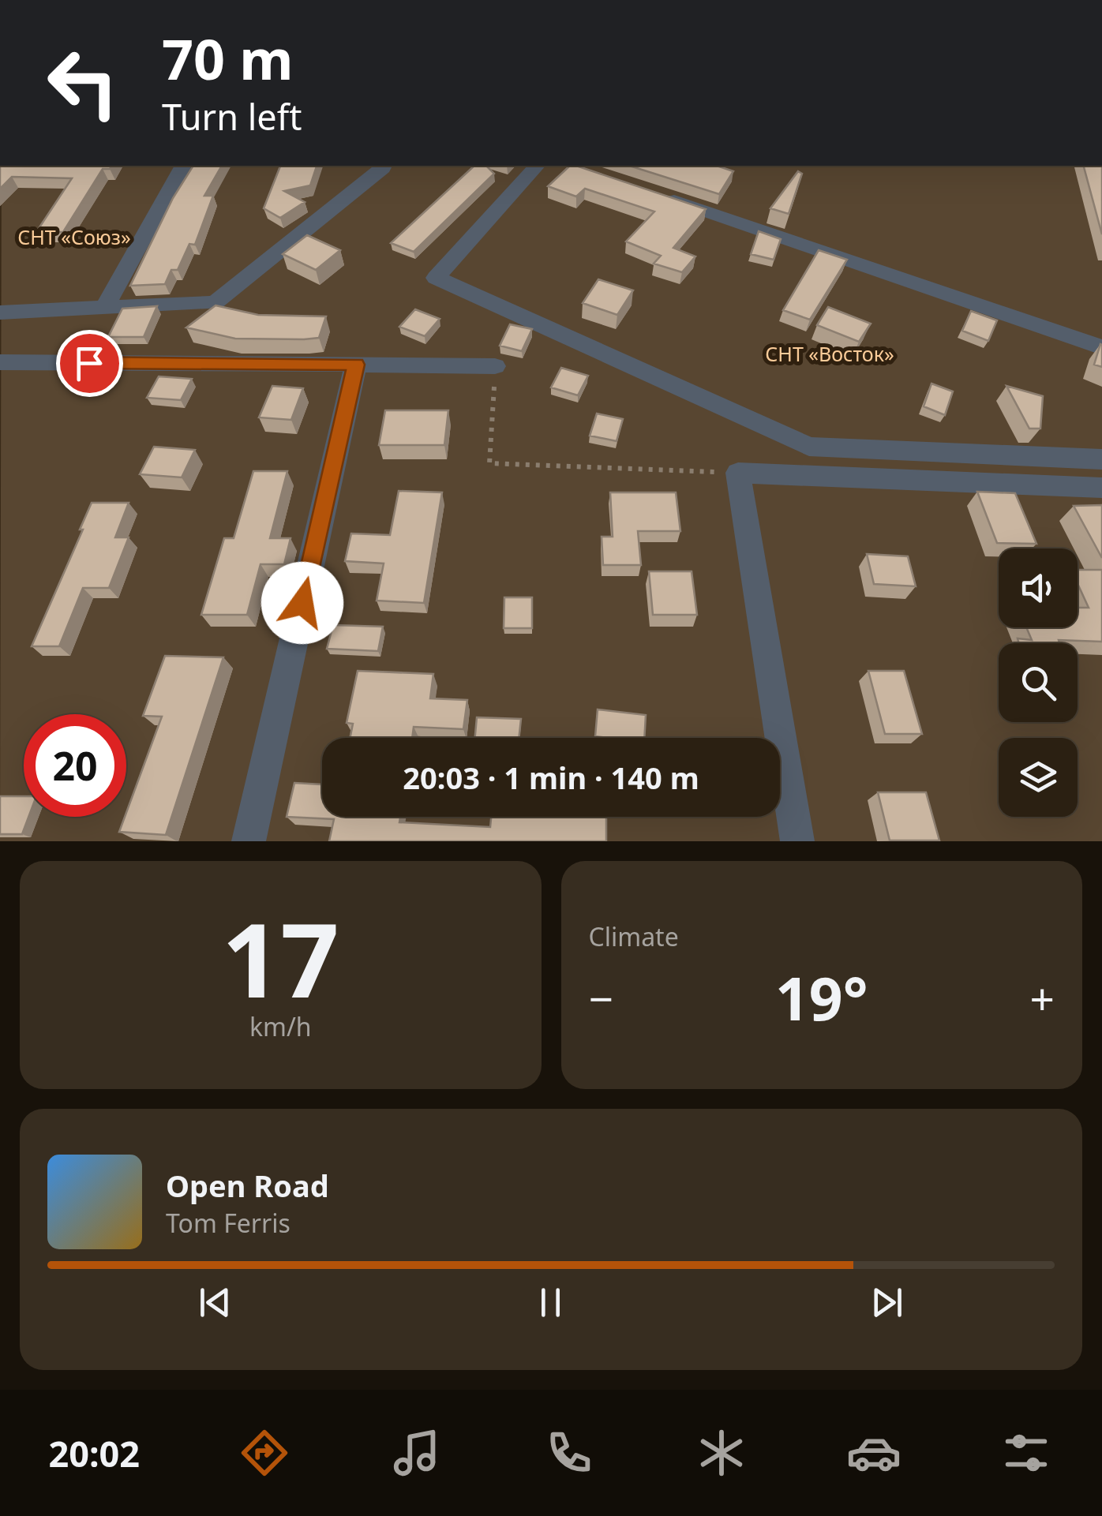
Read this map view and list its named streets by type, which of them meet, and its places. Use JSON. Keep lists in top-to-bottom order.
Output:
{
  "parks": ["СНТ «Союз»", "СНТ «Восток»"],
  "page": {
    "turn": ["70 m", "Turn left"],
    "limit": "20",
    "trip": "20:03 · 1 min · 140 m",
    "tile": [
      ["17", "km/h"],
      "Climate"
    ],
    "heat": ["−", "19°", "+"],
    "song": ["Open Road", "Tom Ferris"],
    "tabs": "20:02"
  }
}
